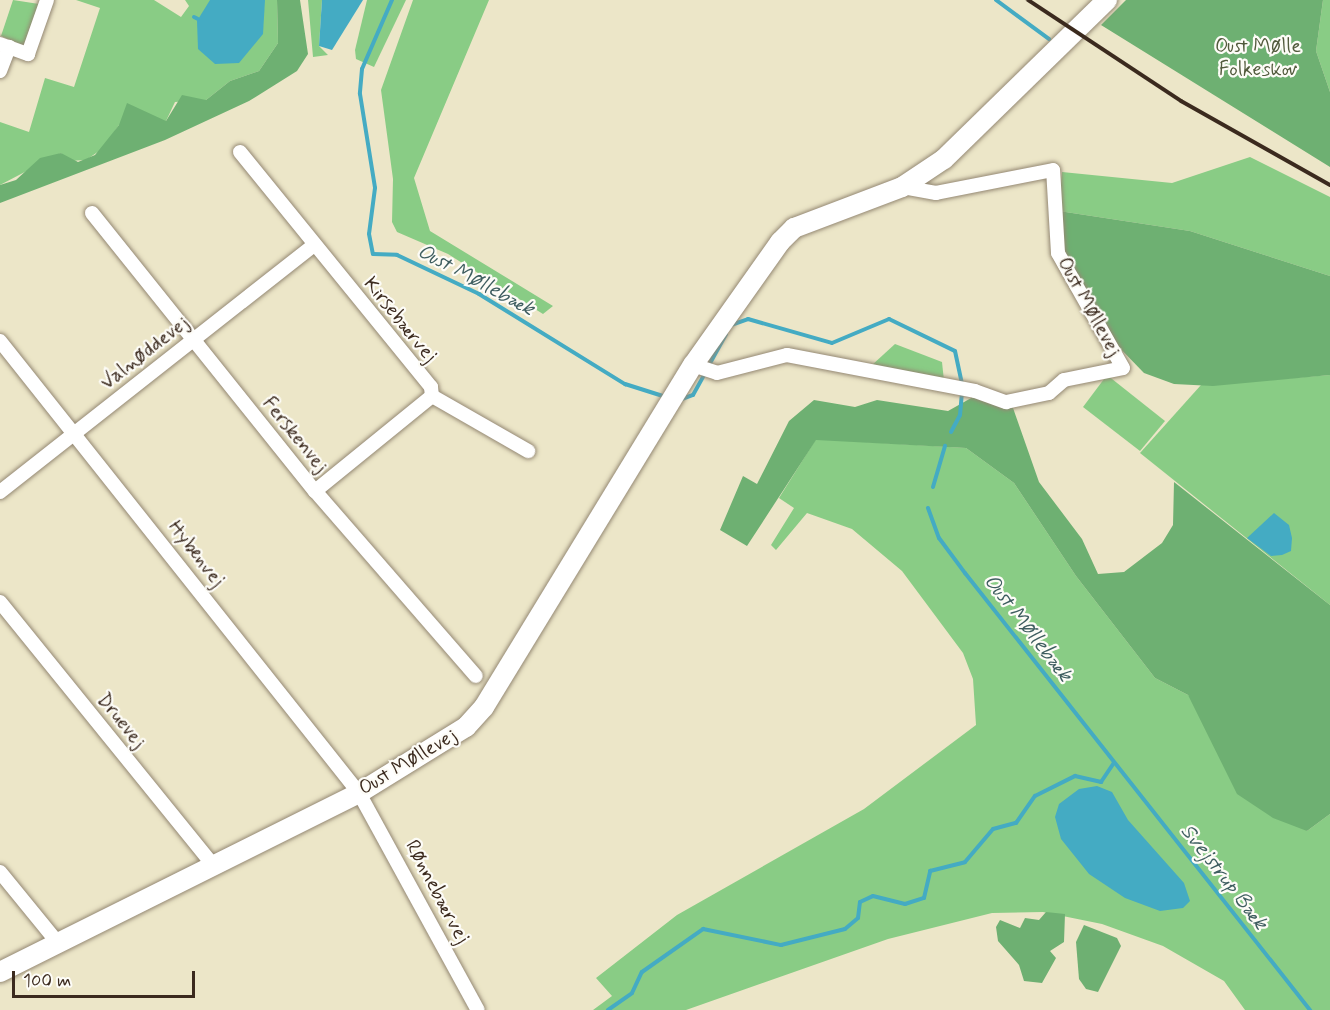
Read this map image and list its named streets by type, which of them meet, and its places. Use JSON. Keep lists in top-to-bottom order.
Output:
{
  "streets": {
    "street": [
      "Oust Møllevej",
      "Kirsebærvej",
      "Valnøddevej",
      "Ferskenvej",
      "Hybenvej",
      "Druevej",
      "Rønnebærvej"
    ]
  },
  "crossings": [
    ["Oust Møllevej", "Hybenvej"],
    ["Oust Møllevej", "Druevej"],
    ["Oust Møllevej", "Rønnebærvej"],
    ["Kirsebærvej", "Valnøddevej"],
    ["Valnøddevej", "Ferskenvej"],
    ["Valnøddevej", "Hybenvej"],
    ["Hybenvej", "Rønnebærvej"]
  ],
  "water": ["Oust Møllebæk", "Svejstrup Bæk"],
  "parks": ["Oust Mølle Folkeskov"],
  "scale_bar": "100 m"
}
